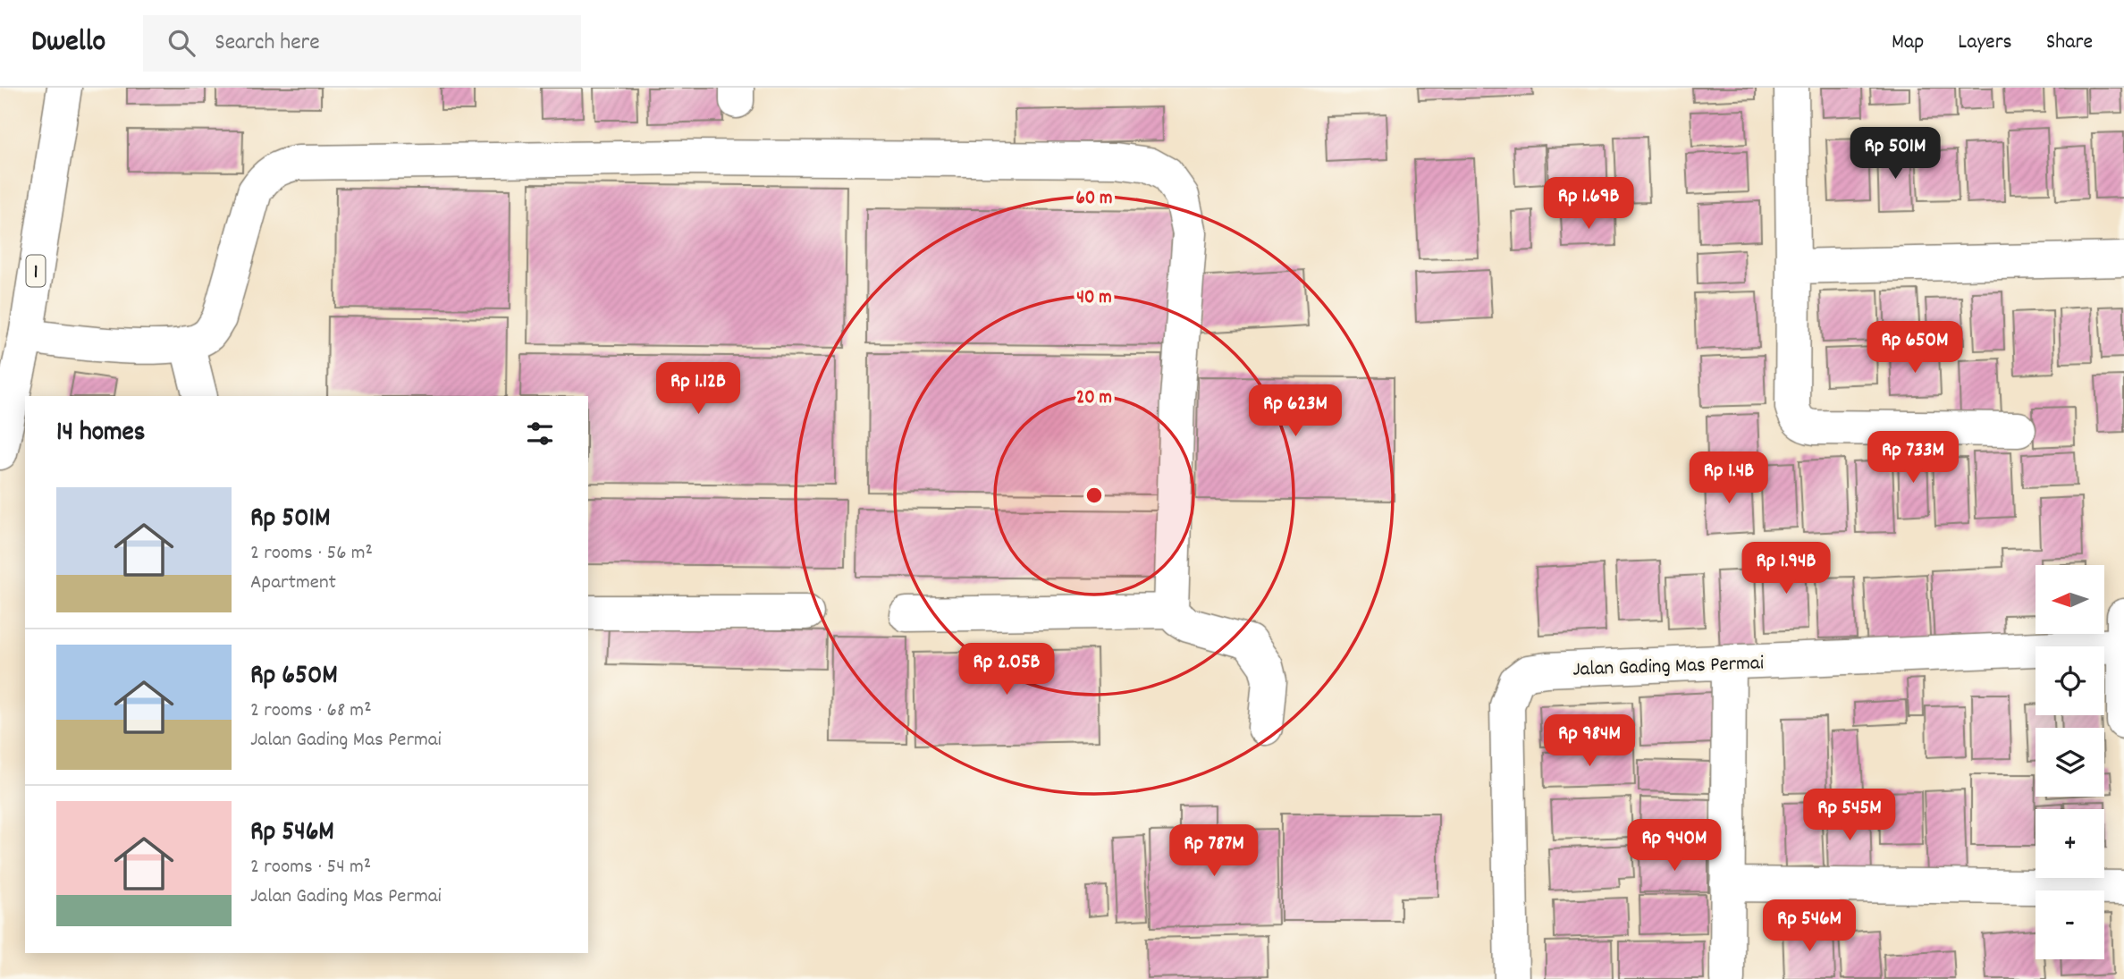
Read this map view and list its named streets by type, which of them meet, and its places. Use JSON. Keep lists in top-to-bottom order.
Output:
{
  "streets": {
    "main road": ["1", "Jalan Gading Mas Permai"]
  },
  "north": "left",
  "page": {
    "header": "Dwello",
    "search": "Search here",
    "nav": ["Map", "Layers", "Share"],
    "price": [
      "Rp 501M",
      "Rp 1.69B",
      "Rp 650M",
      "Rp 1.12B",
      "Rp 623M",
      "Rp 733M",
      "Rp 1.4B",
      "Rp 1.94B",
      "Rp 2.05B",
      "Rp 984M",
      "Rp 545M",
      "Rp 940M",
      "Rp 787M",
      "Rp 546M"
    ],
    "heading": "14 homes",
    "list": [
      {
        "name": "Rp 501M",
        "note": "2 rooms · 56 m² · Apartment"
      },
      {
        "name": "Rp 650M",
        "note": "2 rooms · 68 m² · Jalan Gading Mas Permai"
      },
      {
        "name": "Rp 546M",
        "note": "2 rooms · 54 m² · Jalan Gading Mas Permai"
      }
    ],
    "map_buttons": ["+", "−"]
  },
  "rings": ["60 m", "40 m", "20 m"]
}
